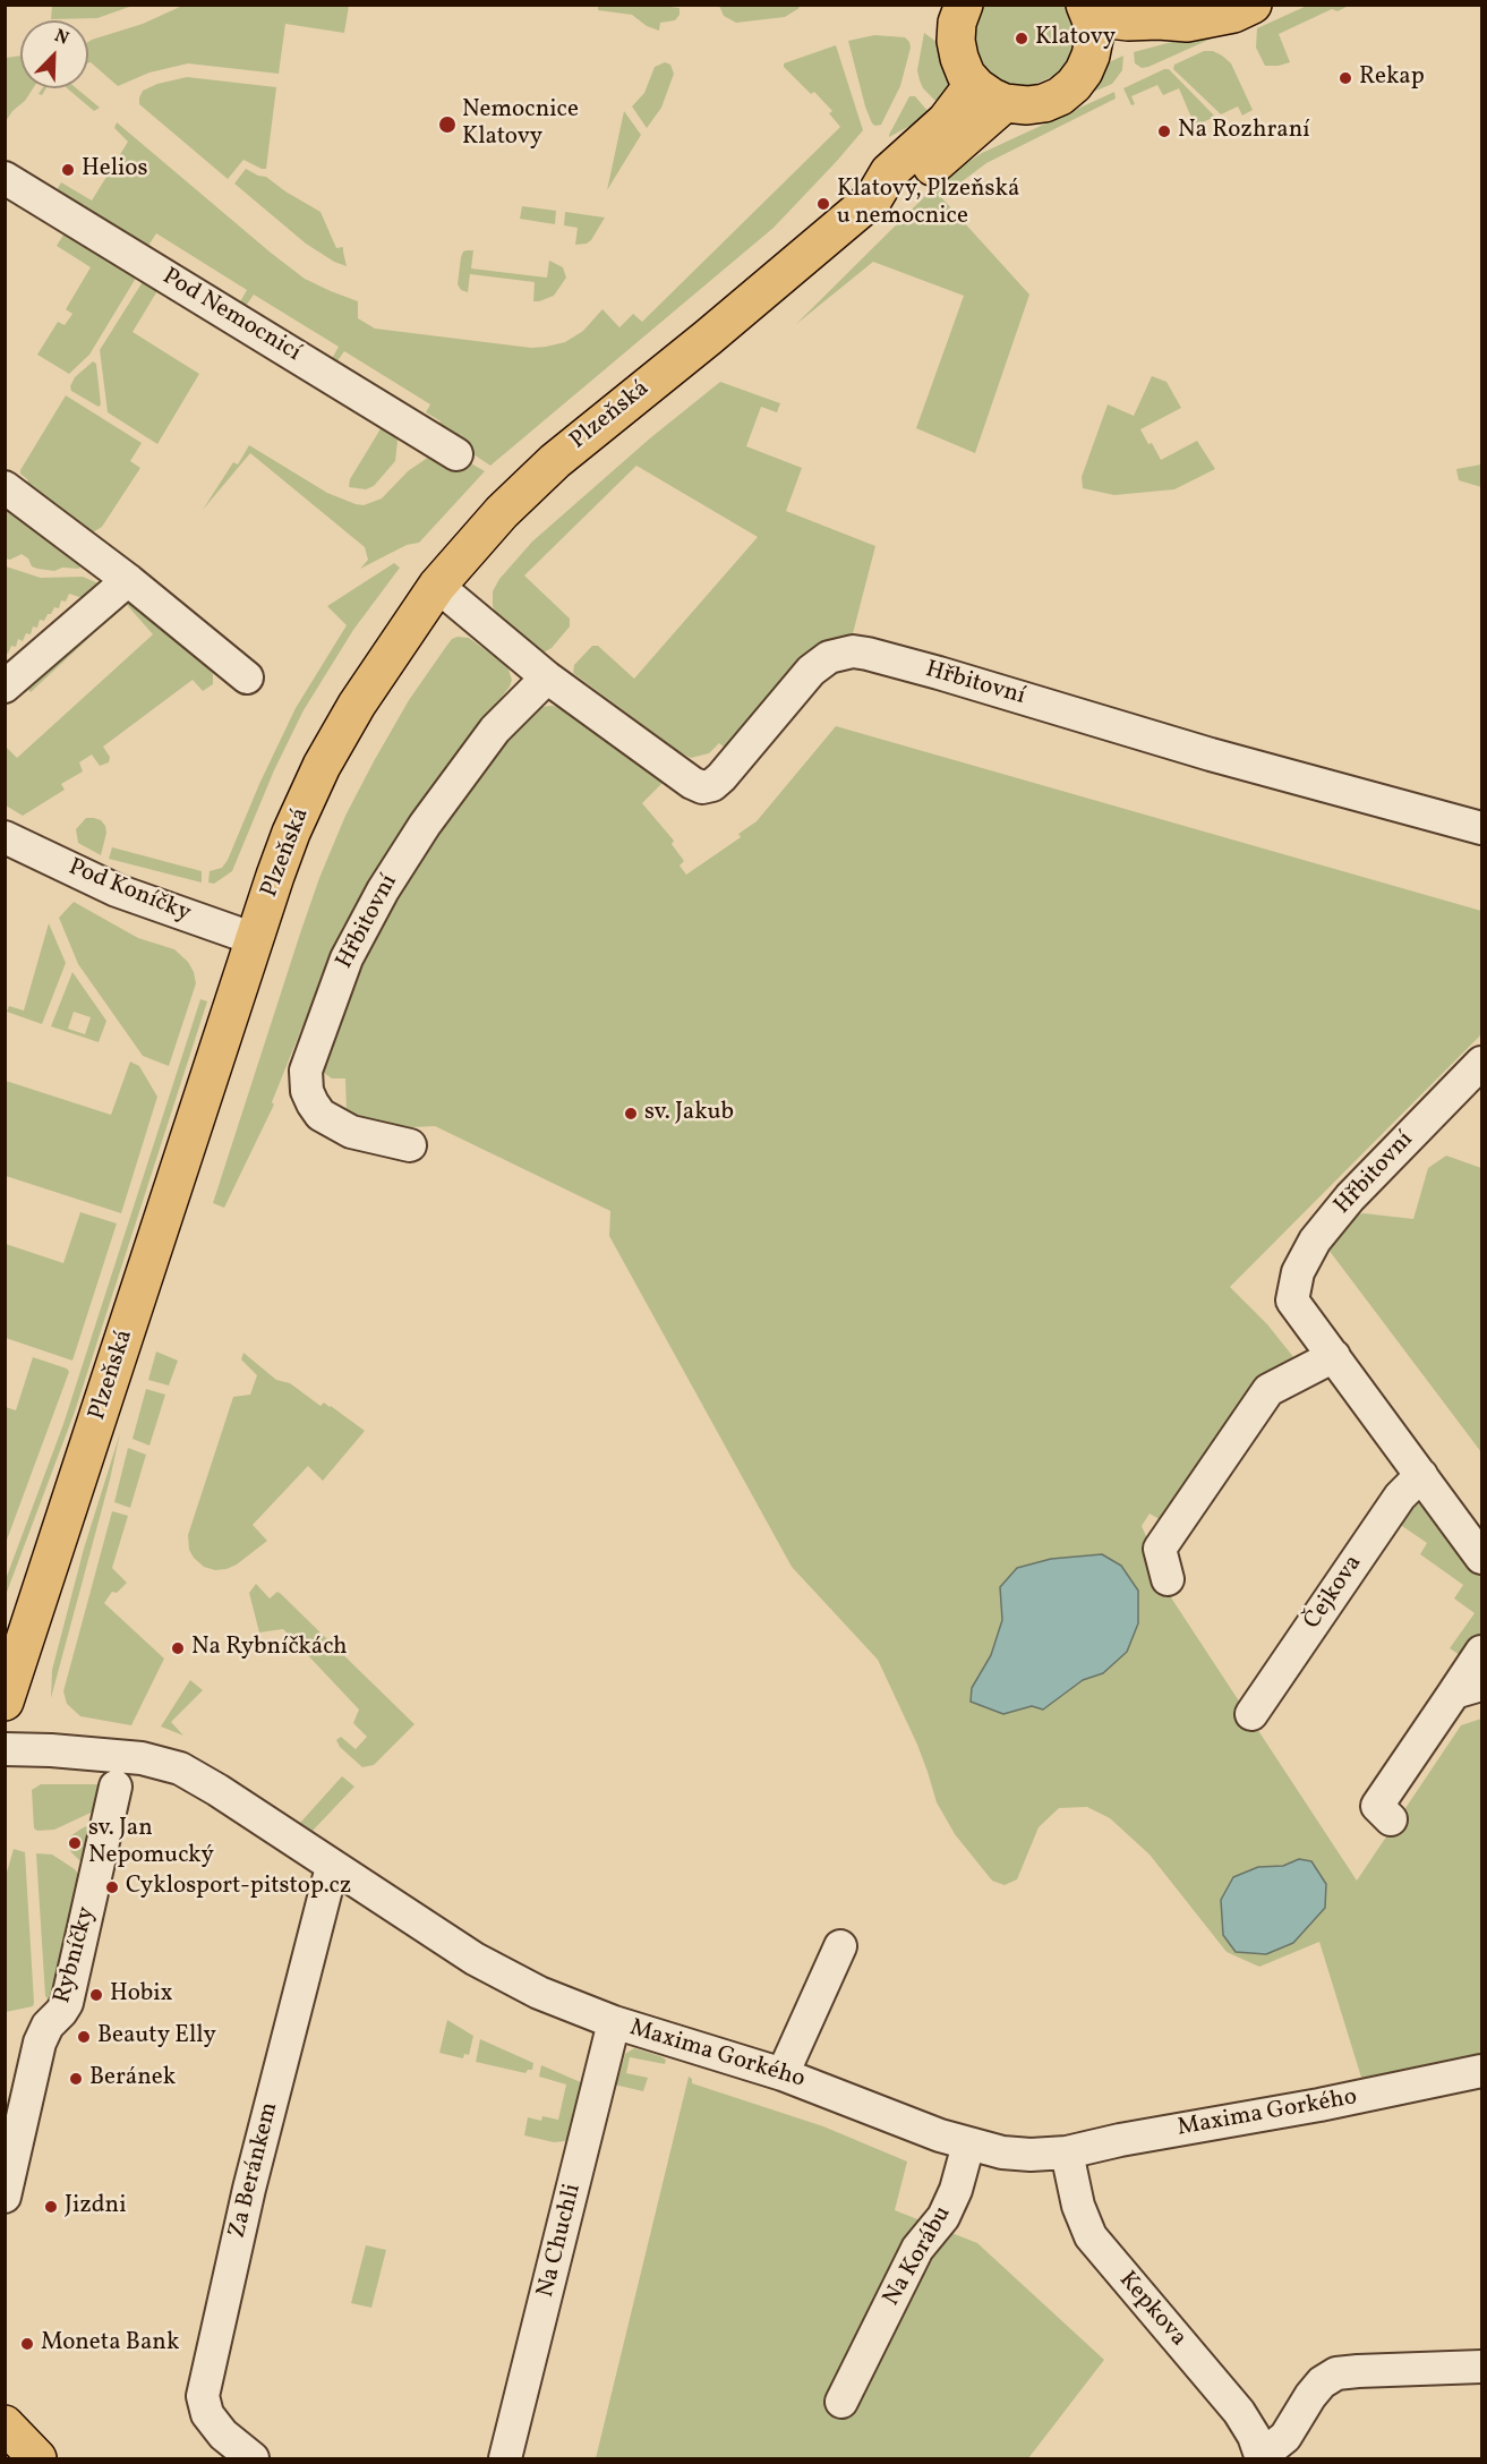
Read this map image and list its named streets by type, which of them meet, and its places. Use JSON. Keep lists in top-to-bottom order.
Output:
{
  "streets": {
    "main road": ["Plzeňská"],
    "street": [
      "Pod Nemocnicí",
      "Hřbitovní",
      "Pod Koníčky",
      "Čejkova",
      "Rybníčky",
      "Maxima Gorkého",
      "Za Beránkem",
      "Na Chuchli",
      "Na Korábu",
      "Kepkova"
    ]
  },
  "crossings": [
    ["Plzeňská", "Hřbitovní"],
    ["Plzeňská", "Pod Koníčky"],
    ["Maxima Gorkého", "Za Beránkem"],
    ["Maxima Gorkého", "Na Chuchli"],
    ["Maxima Gorkého", "Na Korábu"],
    ["Maxima Gorkého", "Kepkova"]
  ],
  "places": [
    "Klatovy",
    "Rekap",
    "Nemocnice Klatovy",
    "Na Rozhraní",
    "Helios",
    "Klatovy, Plzeňská u nemocnice",
    "sv. Jakub",
    "Na Rybníčkách",
    "sv. Jan Nepomucký",
    "Cyklosport-pitstop.cz",
    "Hobix",
    "Beauty Elly",
    "Beránek",
    "Jizdni",
    "Moneta Bank"
  ],
  "north": "top right"
}
